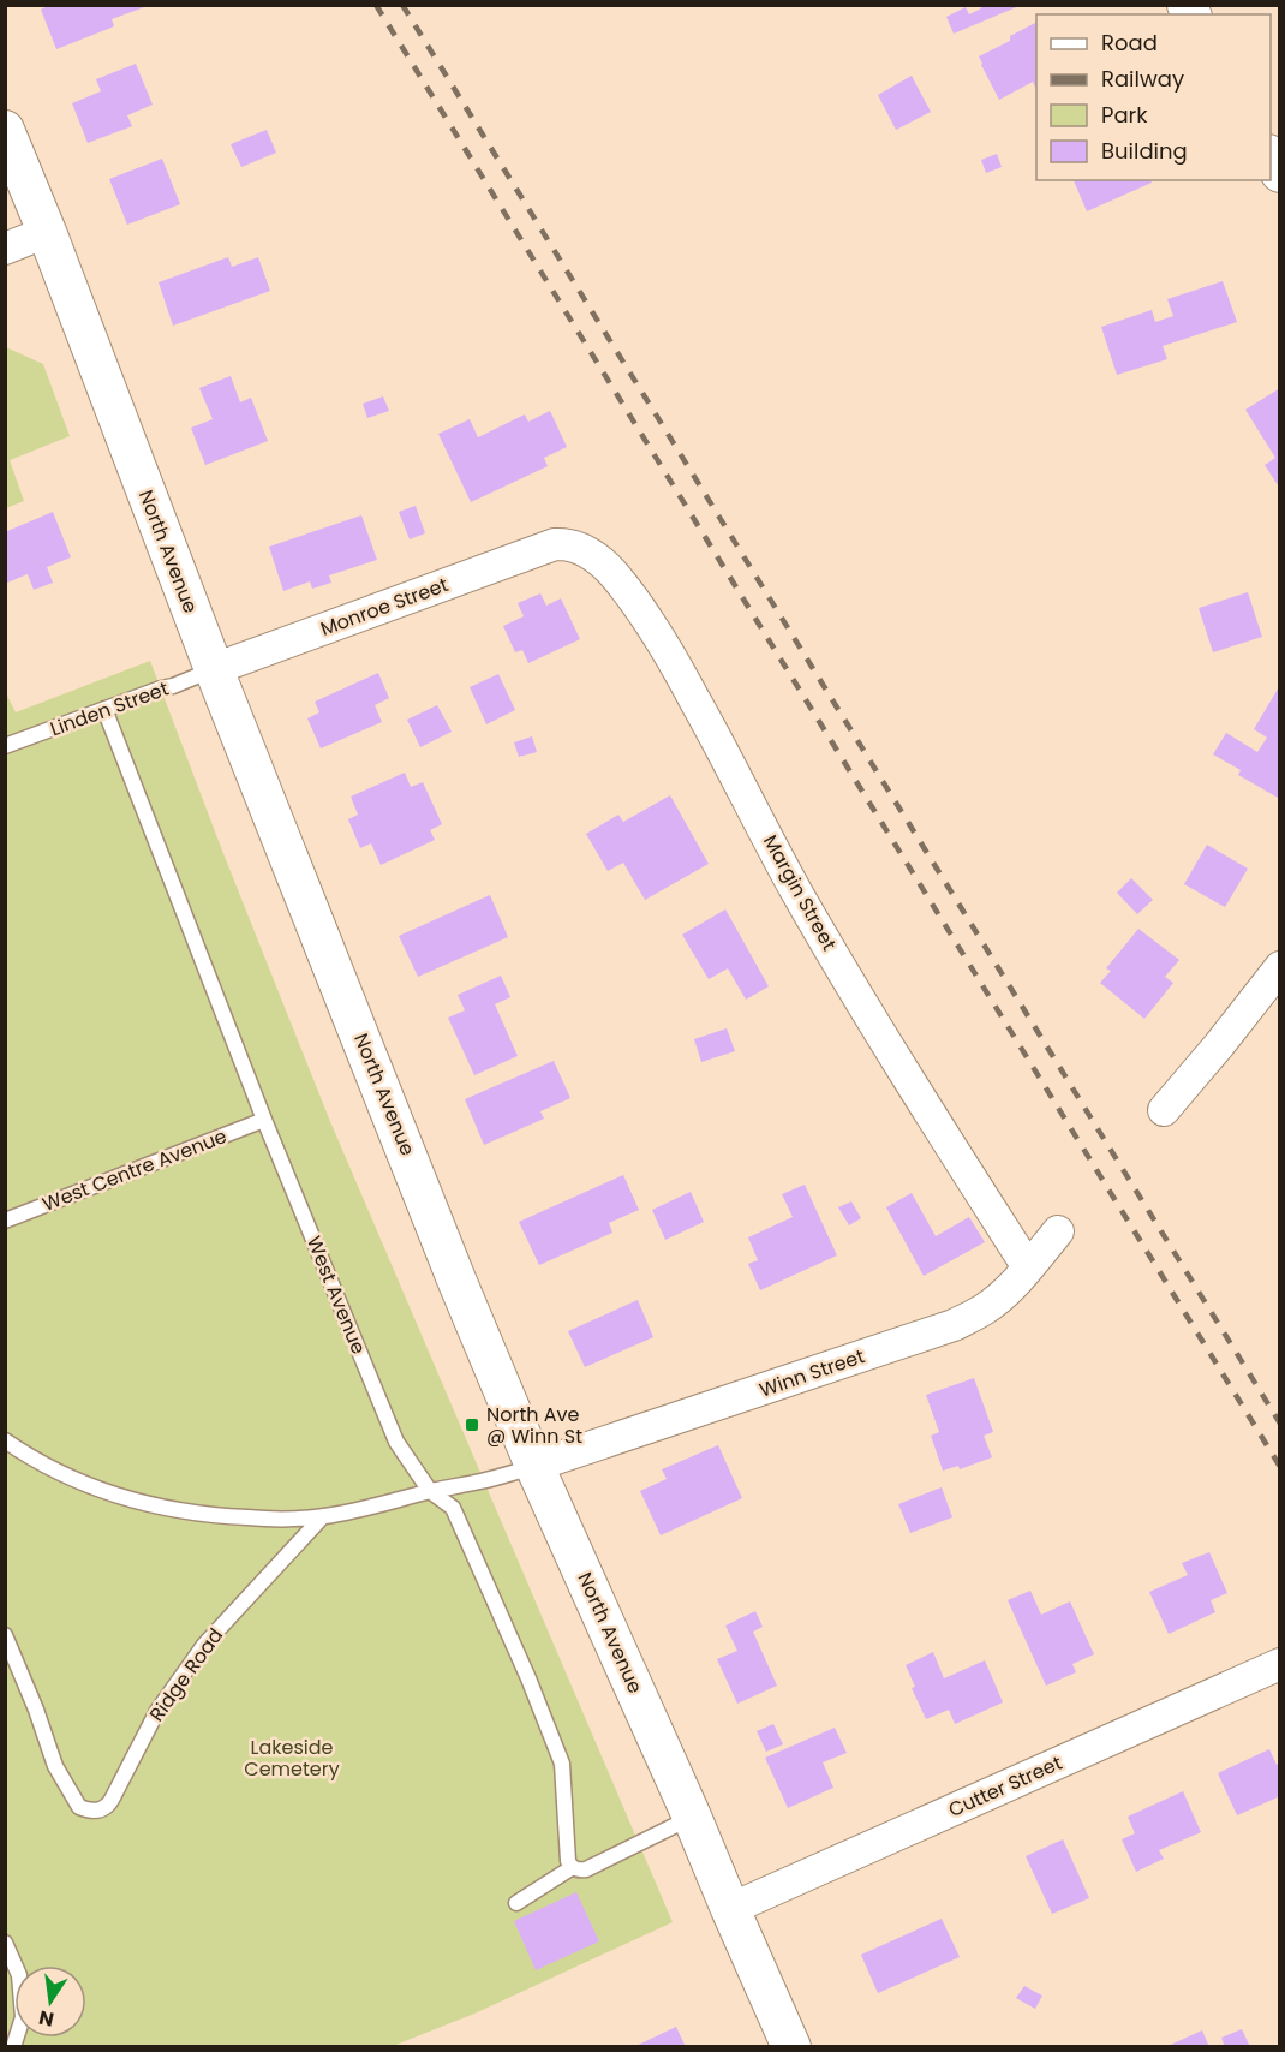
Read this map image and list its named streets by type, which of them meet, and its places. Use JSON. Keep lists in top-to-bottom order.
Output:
{
  "streets": {
    "street": [
      "North Avenue",
      "Monroe Street",
      "Margin Street",
      "Winn Street",
      "Cutter Street"
    ],
    "lane": [
      "Linden Street",
      "West Centre Avenue",
      "West Avenue",
      "Ridge Road"
    ]
  },
  "crossings": [
    ["North Avenue", "Monroe Street"],
    ["North Avenue", "Linden Street"],
    ["North Avenue", "Winn Street"],
    ["North Avenue", "Cutter Street"],
    ["Monroe Street", "Linden Street"],
    ["Monroe Street", "Margin Street"],
    ["Linden Street", "West Avenue"],
    ["Margin Street", "Winn Street"],
    ["West Centre Avenue", "West Avenue"]
  ],
  "parks": ["Lakeside Cemetery"],
  "places": {
    "transit": ["North Ave @ Winn St"]
  },
  "legend": [
    "Road",
    "Railway",
    "Park",
    "Building"
  ],
  "north": "bottom"
}
